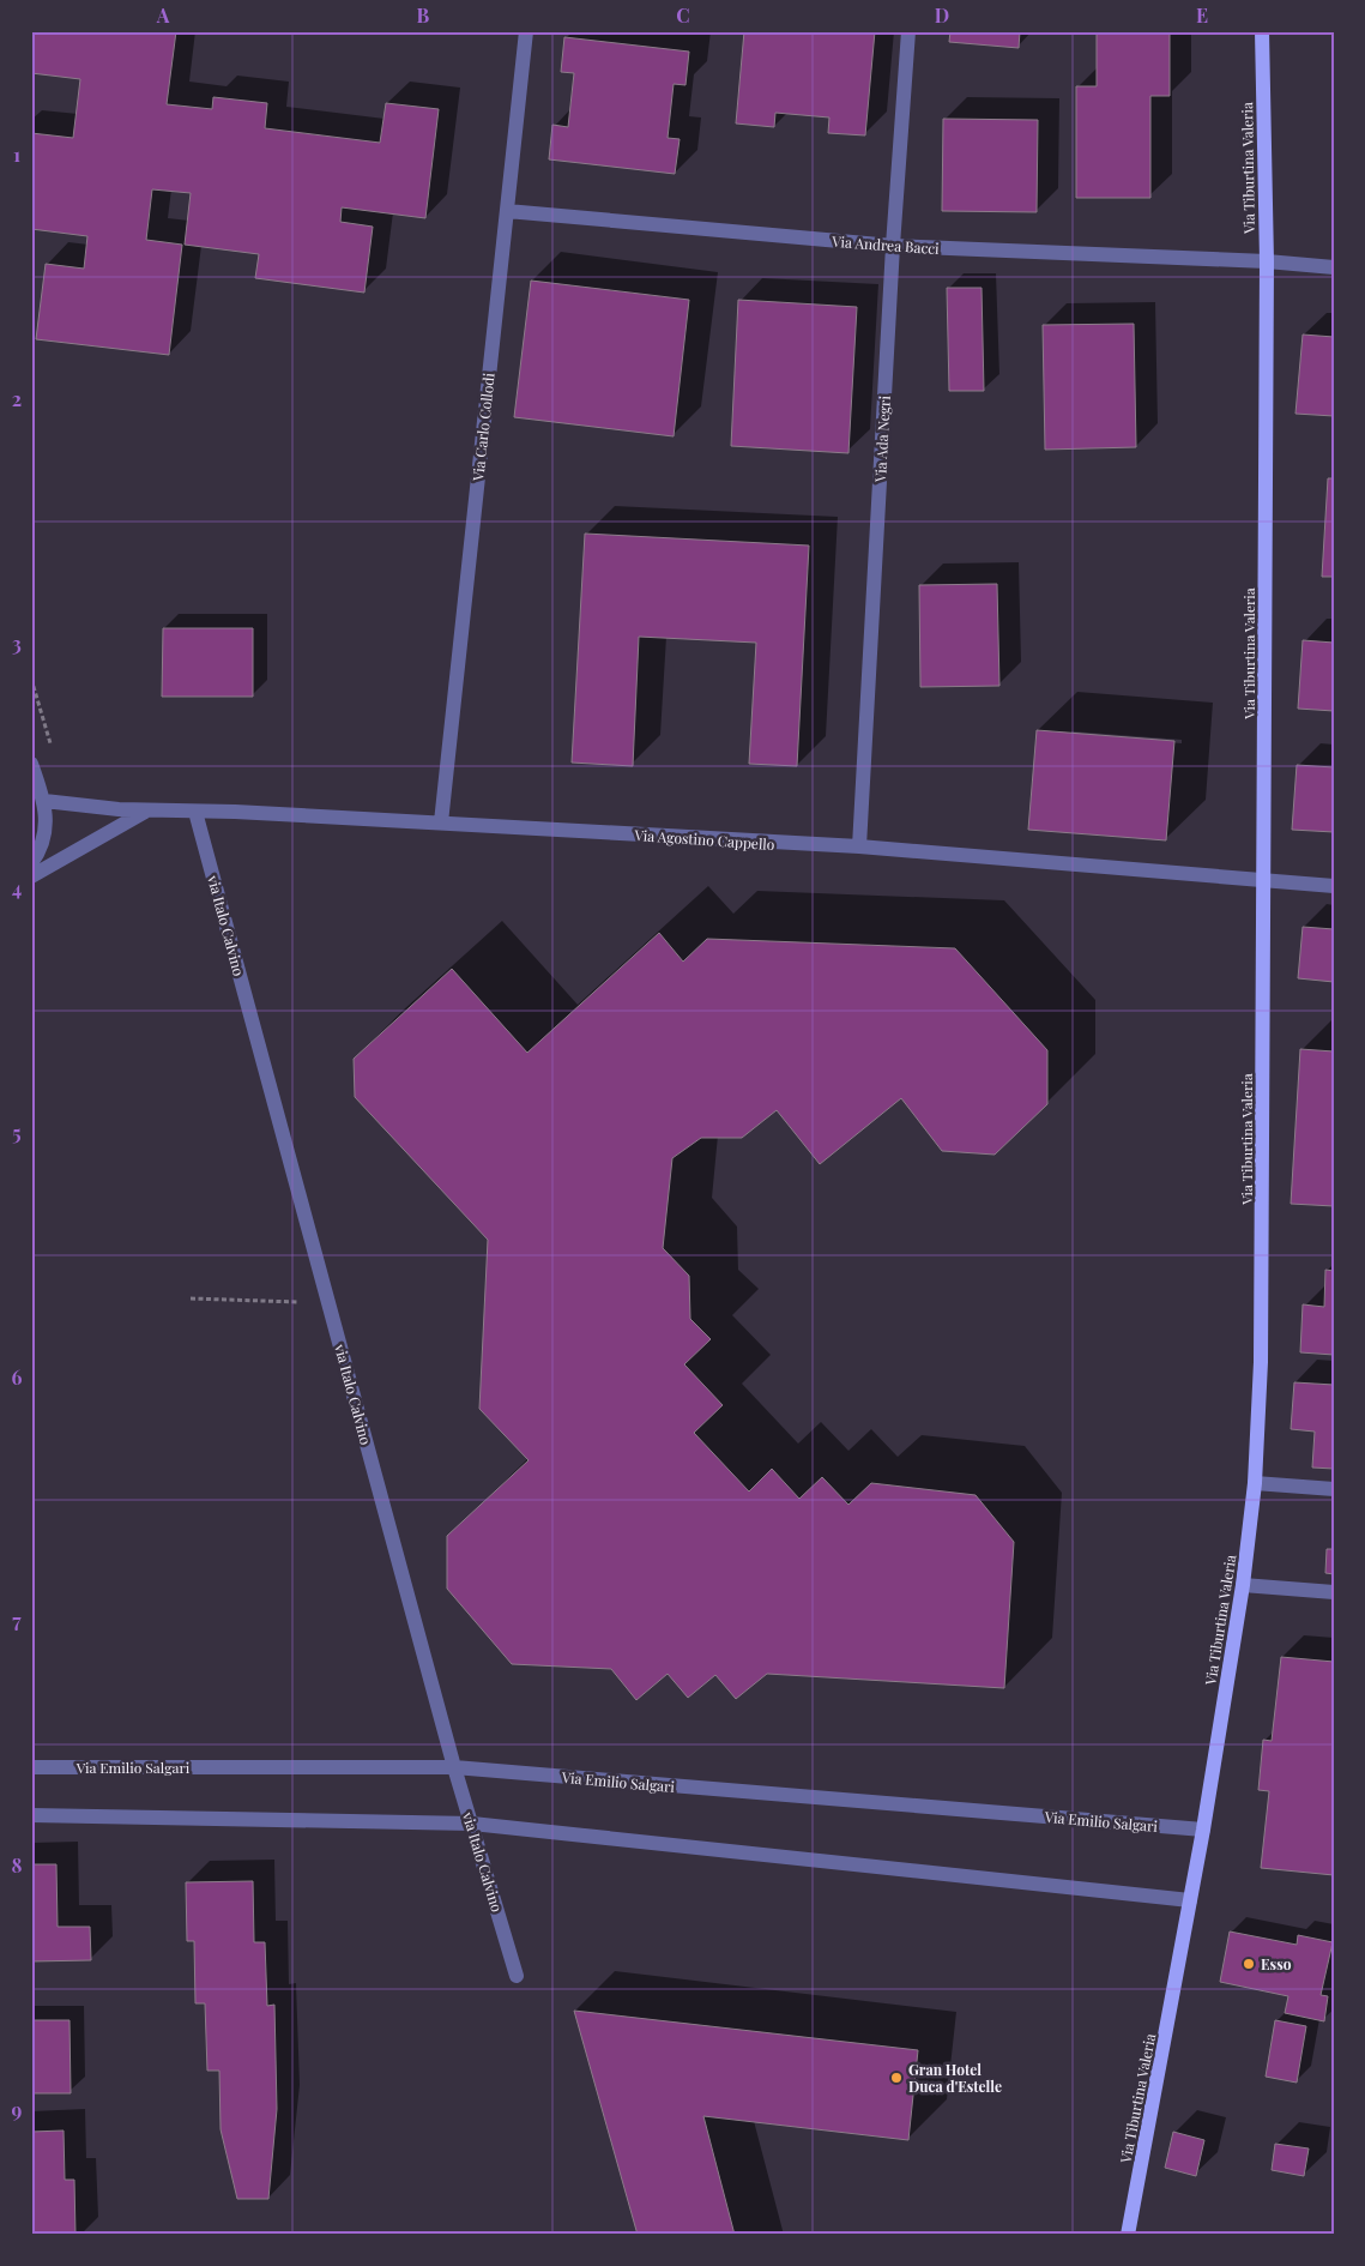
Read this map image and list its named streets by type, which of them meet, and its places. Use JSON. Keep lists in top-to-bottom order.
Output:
{
  "streets": {
    "main road": ["Via Tiburtina Valeria"],
    "street": [
      "Via Andrea Bacci",
      "Via Carlo Collodi",
      "Via Ada Negri",
      "Via Agostino Cappello",
      "via Italo Calvino",
      "Via Emilio Salgari"
    ]
  },
  "crossings": [
    ["Via Tiburtina Valeria", "Via Andrea Bacci"],
    ["Via Tiburtina Valeria", "Via Agostino Cappello"],
    ["Via Tiburtina Valeria", "Via Emilio Salgari"],
    ["Via Andrea Bacci", "Via Carlo Collodi"],
    ["Via Andrea Bacci", "Via Ada Negri"],
    ["Via Carlo Collodi", "Via Agostino Cappello"],
    ["Via Ada Negri", "Via Agostino Cappello"],
    ["Via Agostino Cappello", "via Italo Calvino"],
    ["via Italo Calvino", "Via Emilio Salgari"]
  ],
  "places": ["Esso", "Gran Hotel Duca d'Estelle"],
  "grid": {
    "columns": [
      "A",
      "B",
      "C",
      "D",
      "E"
    ],
    "rows": [
      "1",
      "2",
      "3",
      "4",
      "5",
      "6",
      "7",
      "8",
      "9"
    ]
  }
}
